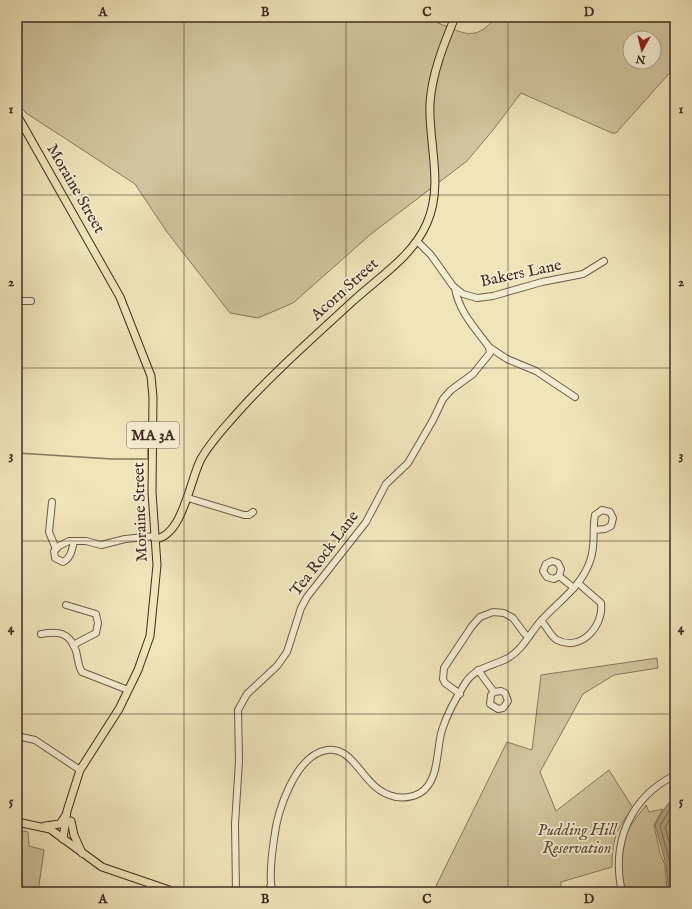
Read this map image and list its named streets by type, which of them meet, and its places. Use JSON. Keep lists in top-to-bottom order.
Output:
{
  "streets": {
    "main road": ["Moraine Street", "Acorn Street", "MA 3A"],
    "street": ["Bakers Lane", "Tea Rock Lane"]
  },
  "crossings": [
    ["Moraine Street", "Acorn Street"],
    ["Moraine Street", "MA 3A"],
    ["Bakers Lane", "Acorn Street"]
  ],
  "parks": ["Pudding Hill Reservation"],
  "north": "bottom",
  "grid": {
    "columns": [
      "A",
      "B",
      "C",
      "D"
    ],
    "rows": [
      "1",
      "2",
      "3",
      "4",
      "5"
    ]
  }
}
